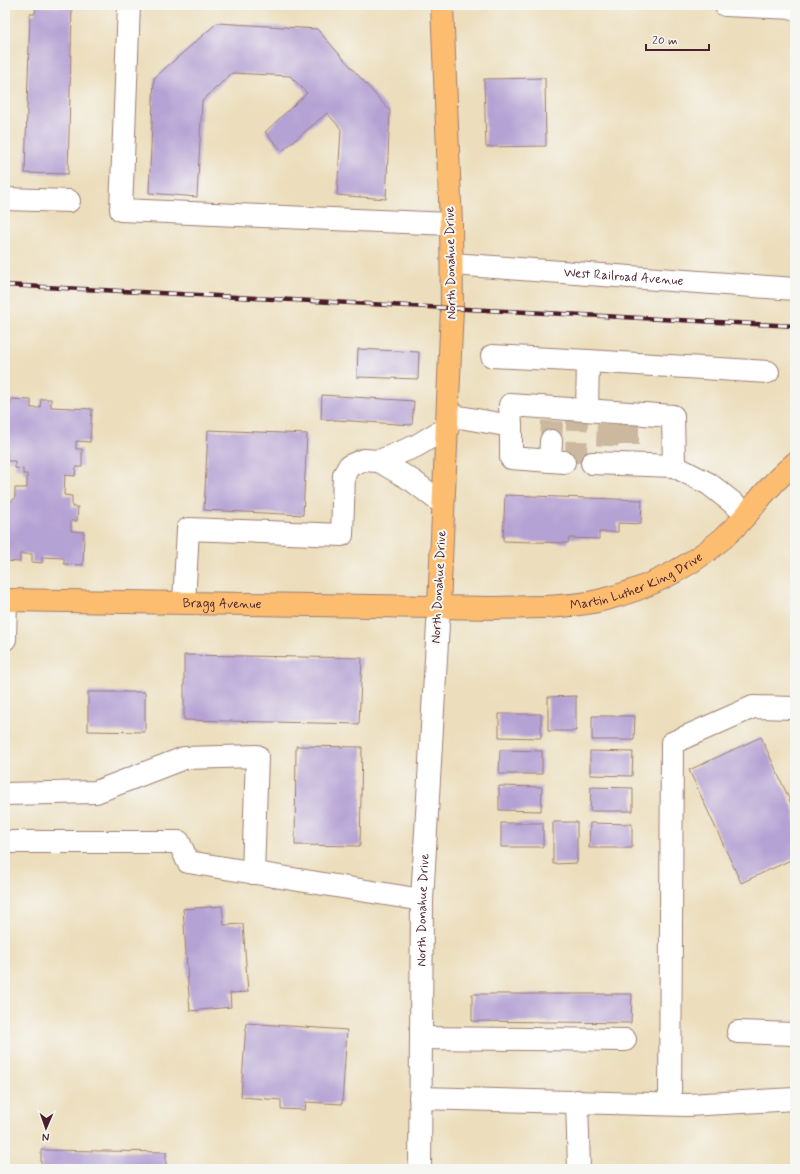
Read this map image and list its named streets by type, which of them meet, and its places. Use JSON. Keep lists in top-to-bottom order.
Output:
{
  "streets": {
    "main road": ["North Donahue Drive", "Martin Luther King Drive", "Bragg Avenue"],
    "street": ["West Railroad Avenue"]
  },
  "crossings": [
    ["North Donahue Drive", "West Railroad Avenue"],
    ["North Donahue Drive", "Martin Luther King Drive"],
    ["North Donahue Drive", "Bragg Avenue"],
    ["Martin Luther King Drive", "Bragg Avenue"]
  ],
  "scale_bar": "20 m",
  "north": "bottom"
}
